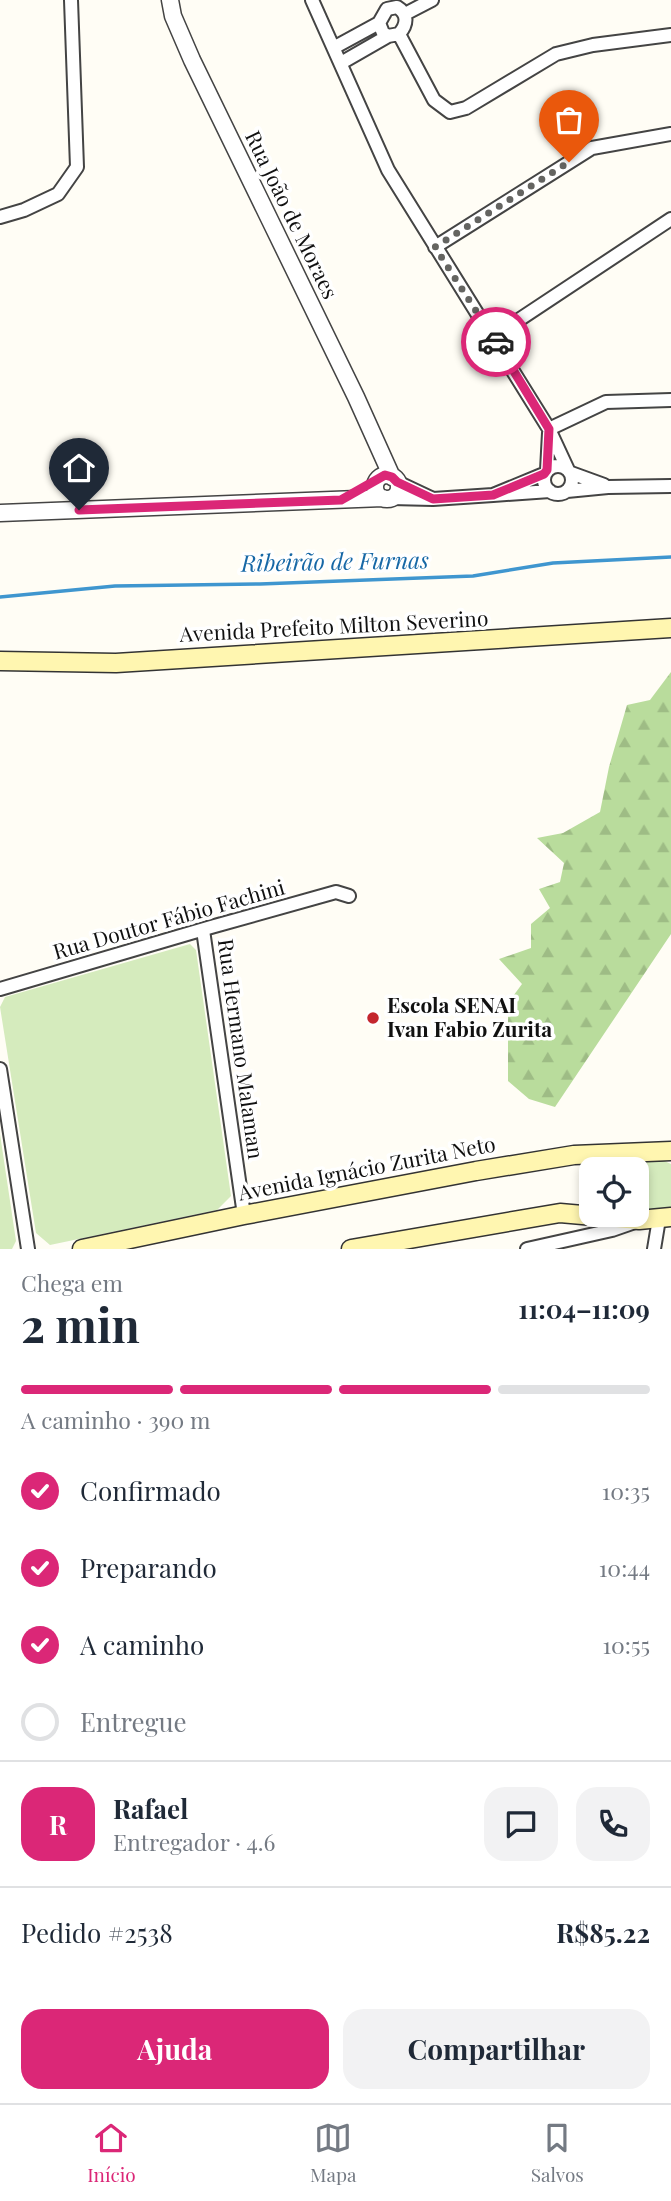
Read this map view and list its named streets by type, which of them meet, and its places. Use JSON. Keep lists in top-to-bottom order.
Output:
{
  "streets": {
    "main road": ["Avenida Prefeito Milton Severino", "Avenida Ignácio Zurita Neto"],
    "street": ["Rua João de Moraes", "Rua Doutor Fábio Fachini", "Rua Hermano Malaman"]
  },
  "crossings": [
    ["Rua Doutor Fábio Fachini", "Rua Hermano Malaman"],
    ["Rua Hermano Malaman", "Avenida Ignácio Zurita Neto"]
  ],
  "water": ["Ribeirão de Furnas"],
  "places": ["Escola SENAI Ivan Fabio Zurita"],
  "page": {
    "heading": ["2 min", "Chega em", "11:04–11:09"],
    "panel": [
      "Rafael",
      "Entregador · 4.6",
      "Pedido #2538",
      "R$85.22"
    ],
    "bar": "A caminho · 390 m",
    "list": [
      ["Confirmado", "10:35"],
      ["Preparando", "10:44"],
      ["A caminho", "10:55"],
      "Entregue"
    ],
    "round": "R",
    "buttons": ["Ajuda", "Compartilhar"],
    "tabs": ["Início", "Mapa", "Salvos"]
  }
}
